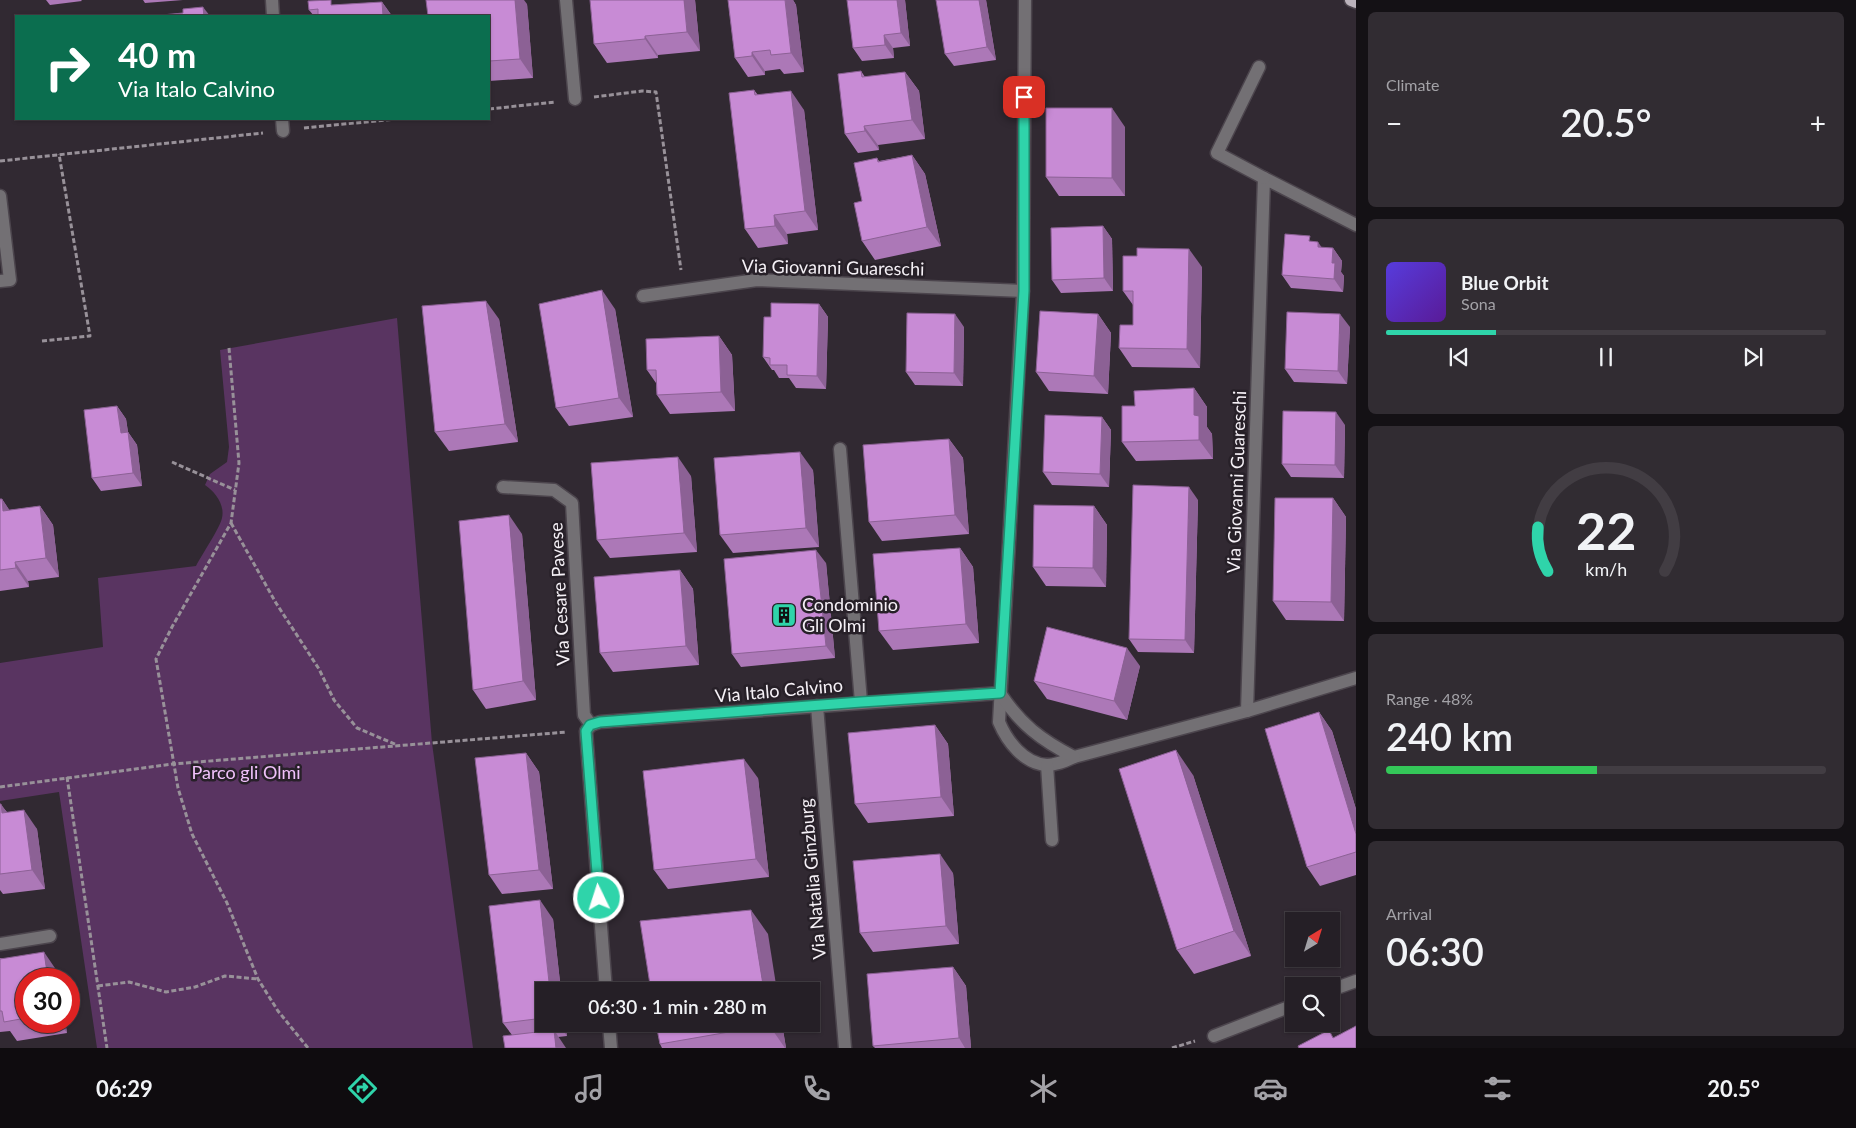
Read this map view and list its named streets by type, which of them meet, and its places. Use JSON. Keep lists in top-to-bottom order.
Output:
{
  "streets": {
    "street": [
      "Via Giovanni Guareschi",
      "Via Cesare Pavese",
      "Via Italo Calvino",
      "Via Natalia Ginzburg"
    ]
  },
  "crossings": [
    ["Via Cesare Pavese", "Via Italo Calvino"],
    ["Via Italo Calvino", "Via Natalia Ginzburg"]
  ],
  "parks": ["Parco gli Olmi"],
  "places": {
    "building": ["Condominio Gli Olmi"]
  },
  "north": "top right",
  "page": {
    "tile": [
      "Climate",
      ["Range · 48%", "240 km"],
      ["Arrival", "06:30"]
    ],
    "turn": ["40 m", "Via Italo Calvino"],
    "heat": ["−", "20.5°", "+"],
    "song": ["Blue Orbit", "Sona"],
    "limit": "30",
    "trip": "06:30 · 1 min · 280 m",
    "tabs": ["06:29", "20.5°"],
    "gauge": ["22", "km/h"]
  }
}
